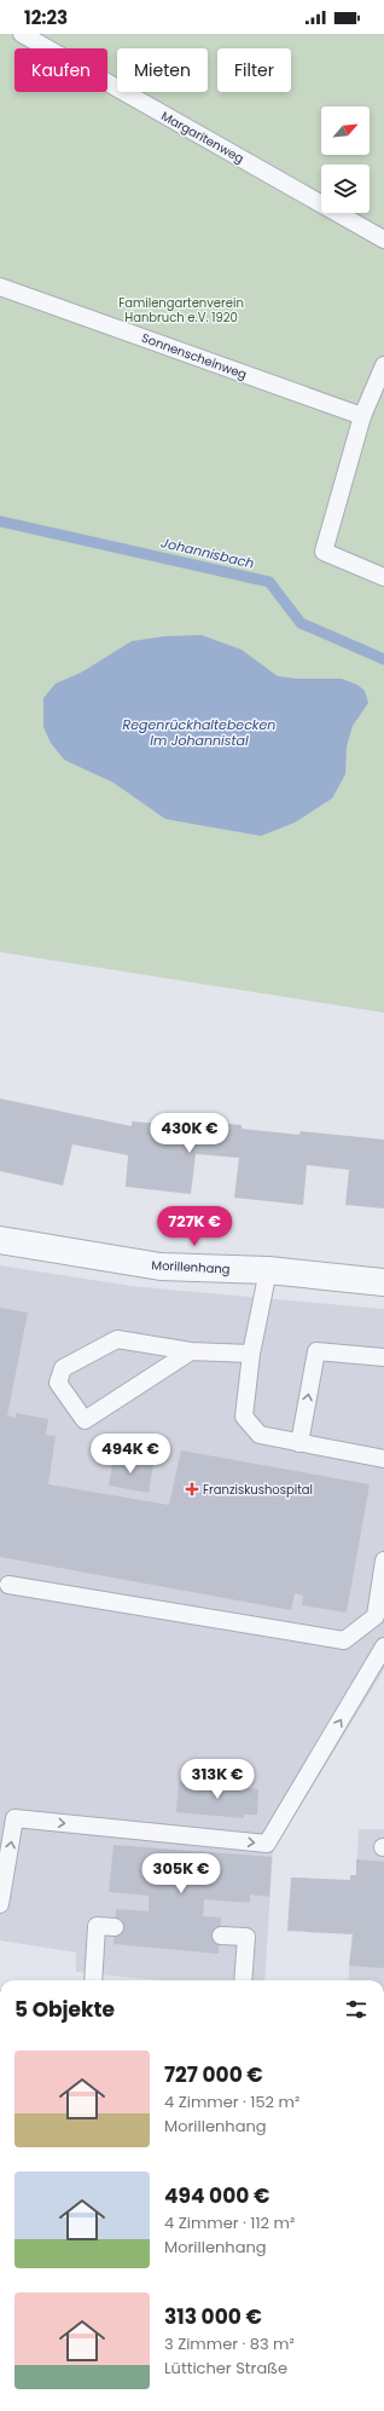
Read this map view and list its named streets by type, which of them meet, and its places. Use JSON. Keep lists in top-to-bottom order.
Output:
{
  "streets": {
    "street": ["Morillenhang"],
    "lane": ["Margaritenweg", "Sonnenscheinweg"]
  },
  "water": ["Johannisbach", "Regenrückhaltebecken Im Johannistal"],
  "parks": ["Familengartenverein Hanbruch e.V. 1920"],
  "places": {
    "health": ["Franziskushospital"]
  },
  "north": "top right",
  "page": {
    "status": "12:23",
    "chip": ["Kaufen", "Mieten", "Filter"],
    "price": [
      "430K €",
      "727K €",
      "494K €",
      "313K €",
      "305K €"
    ],
    "heading": "5 Objekte",
    "list": [
      {
        "name": "727 000 €",
        "note": "4 Zimmer · 152 m² · Morillenhang"
      },
      {
        "name": "494 000 €",
        "note": "4 Zimmer · 112 m² · Morillenhang"
      },
      {
        "name": "313 000 €",
        "note": "3 Zimmer · 83 m² · Lütticher Straße"
      }
    ]
  }
}
